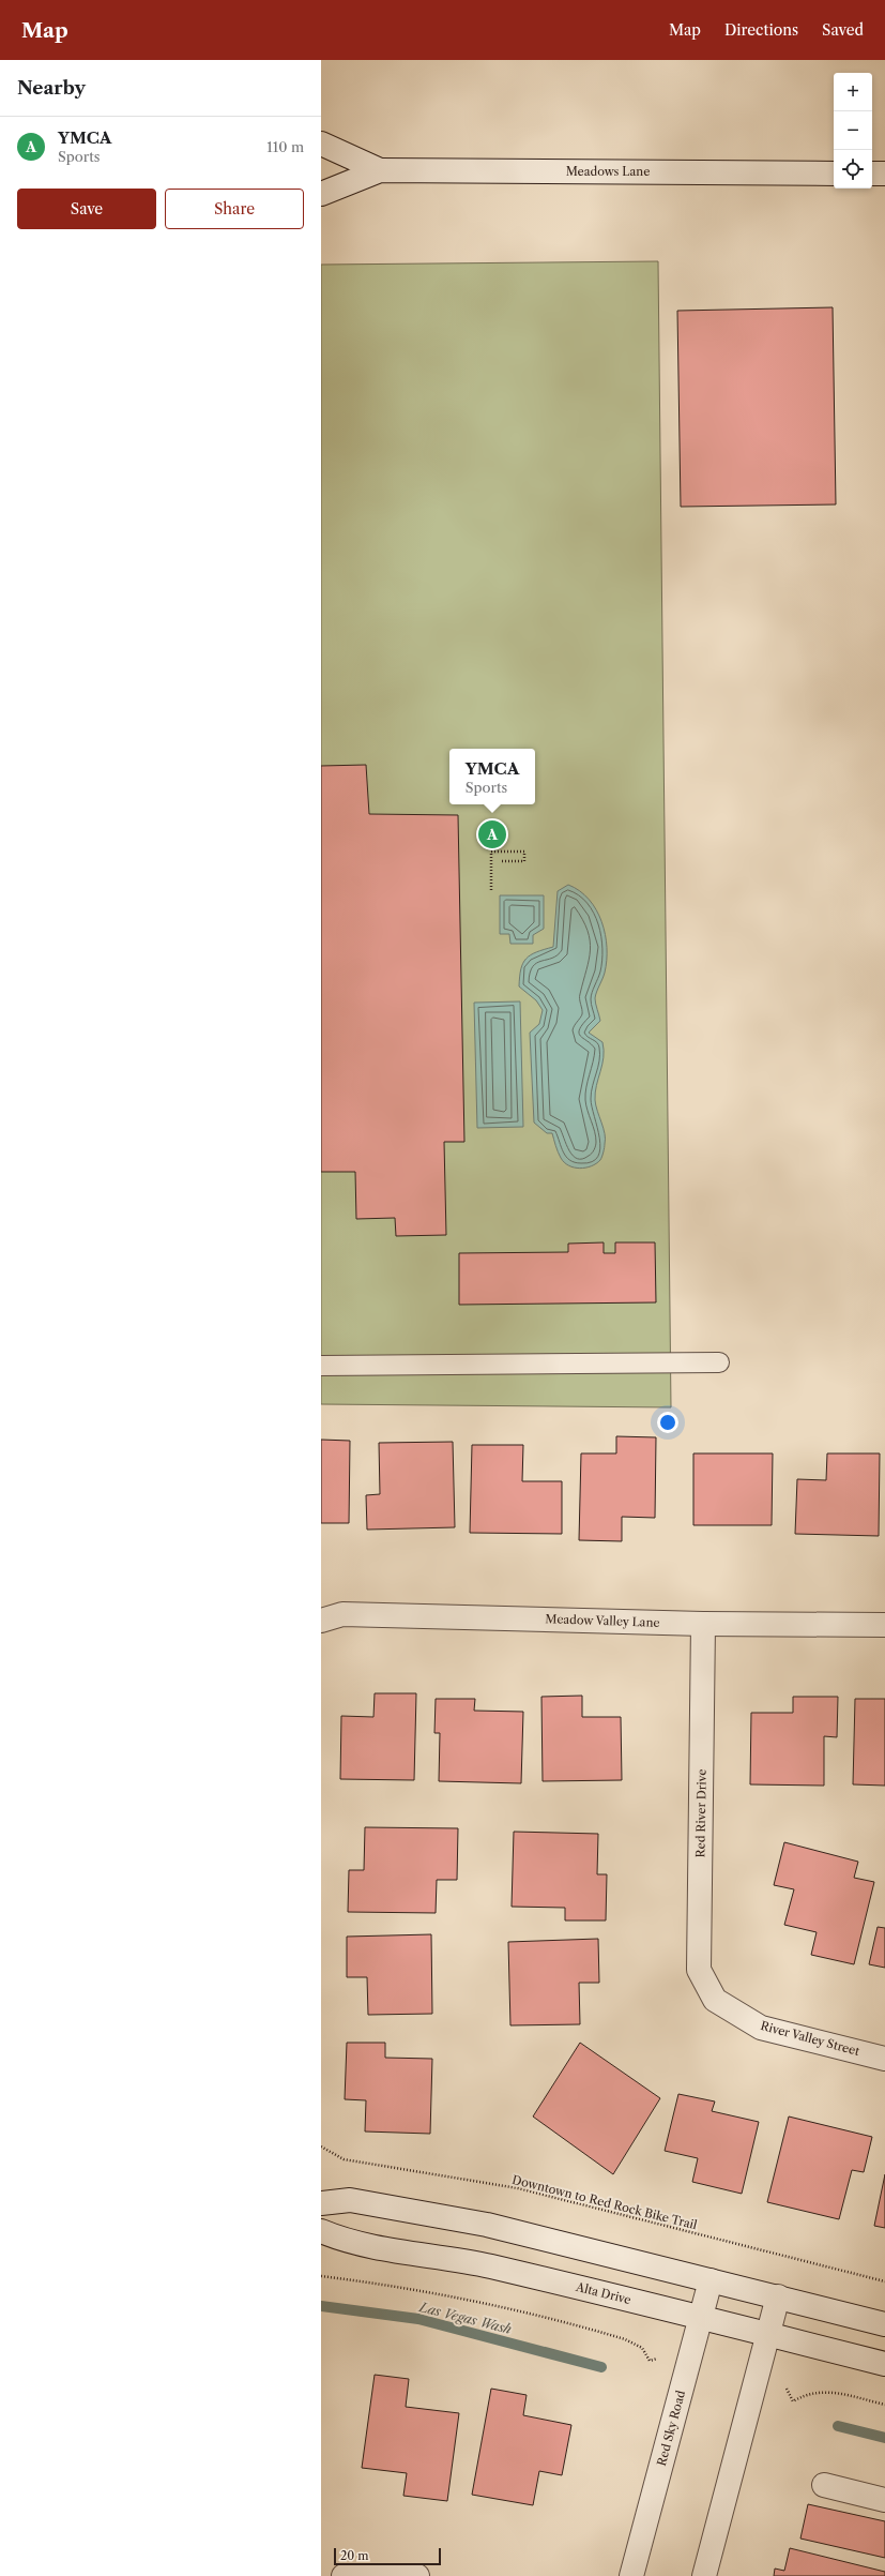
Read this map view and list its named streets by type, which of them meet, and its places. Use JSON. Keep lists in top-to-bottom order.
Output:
{
  "streets": {
    "street": [
      "Meadows Lane",
      "Meadow Valley Lane",
      "Red River Drive",
      "River Valley Street",
      "Alta Drive",
      "Red Sky Road"
    ],
    "path": ["Downtown to Red Rock Bike Trail"]
  },
  "crossings": [
    ["Meadow Valley Lane", "Red River Drive"],
    ["Red River Drive", "River Valley Street"],
    ["Alta Drive", "Red Sky Road"]
  ],
  "water": ["Las Vegas Wash"],
  "scale_bar": "20 m",
  "page": {
    "header": "Map",
    "nav": ["Map", "Directions", "Saved"],
    "heading": "Nearby",
    "map_buttons": ["+", "−"],
    "list": [
      {
        "mark": "A",
        "name": "YMCA",
        "note": "Sports",
        "value": "110 m"
      }
    ],
    "buttons": ["Save", "Share"],
    "popup": ["YMCA", "Sports"],
    "pins": "A",
    "scale": "20 m"
  }
}
